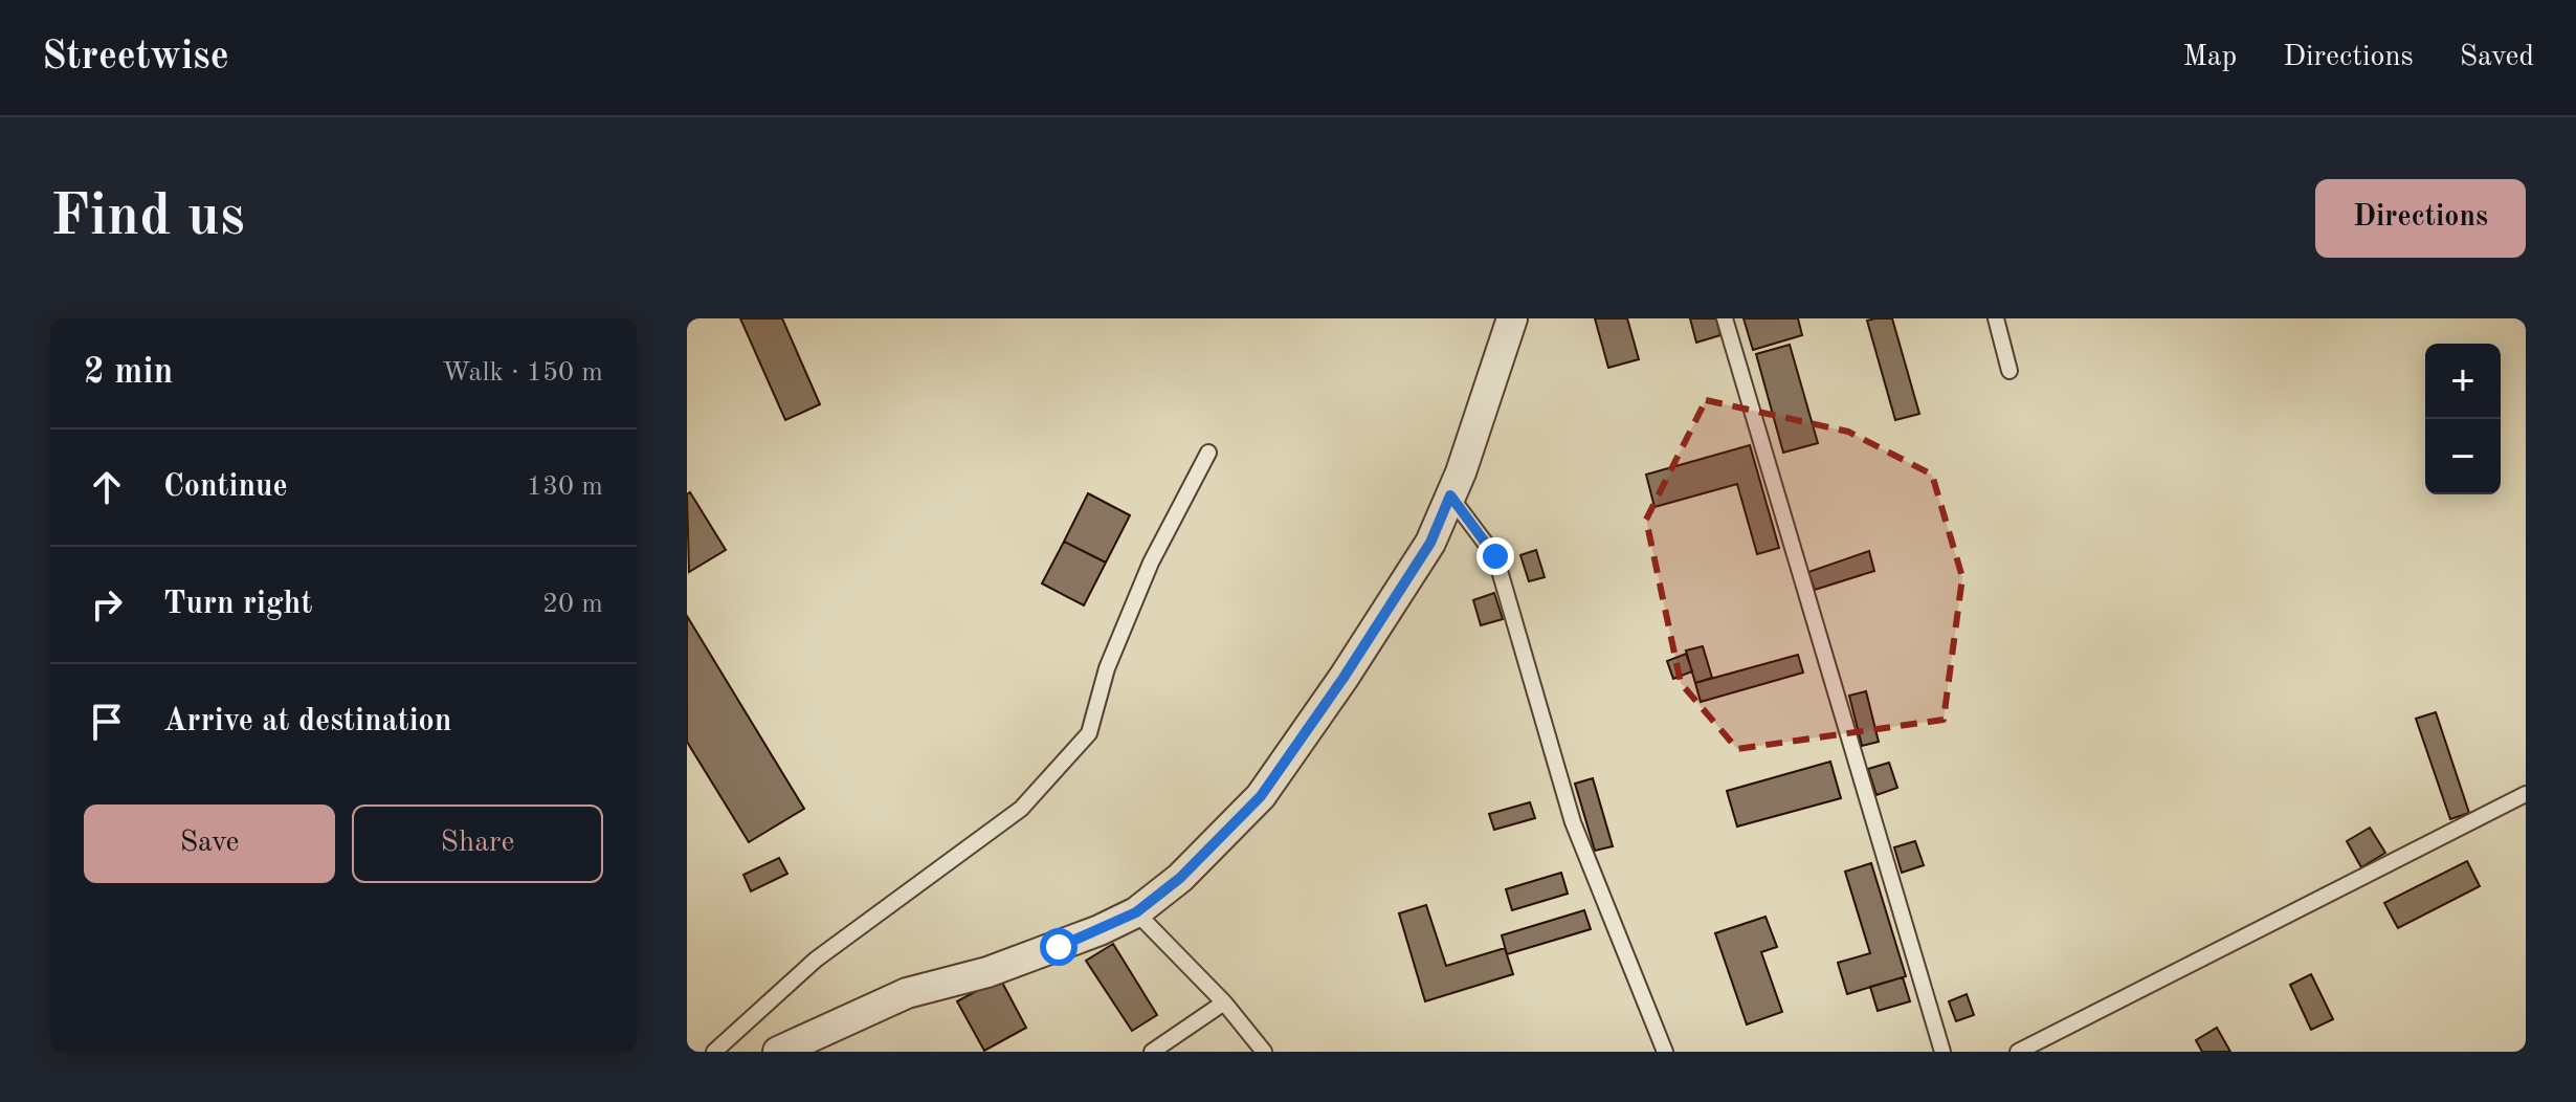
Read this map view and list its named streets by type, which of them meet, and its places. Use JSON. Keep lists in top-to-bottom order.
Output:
{
  "page": {
    "header": "Streetwise",
    "nav": ["Map", "Directions", "Saved"],
    "buttons": [
      "Directions",
      ["Save", "Share"]
    ],
    "title": "Find us",
    "heading": ["2 min", "Walk · 150 m"],
    "map_buttons": ["+", "−"],
    "list": [
      ["Continue", "130 m"],
      ["Turn right", "20 m"],
      "Arrive at destination"
    ]
  }
}
